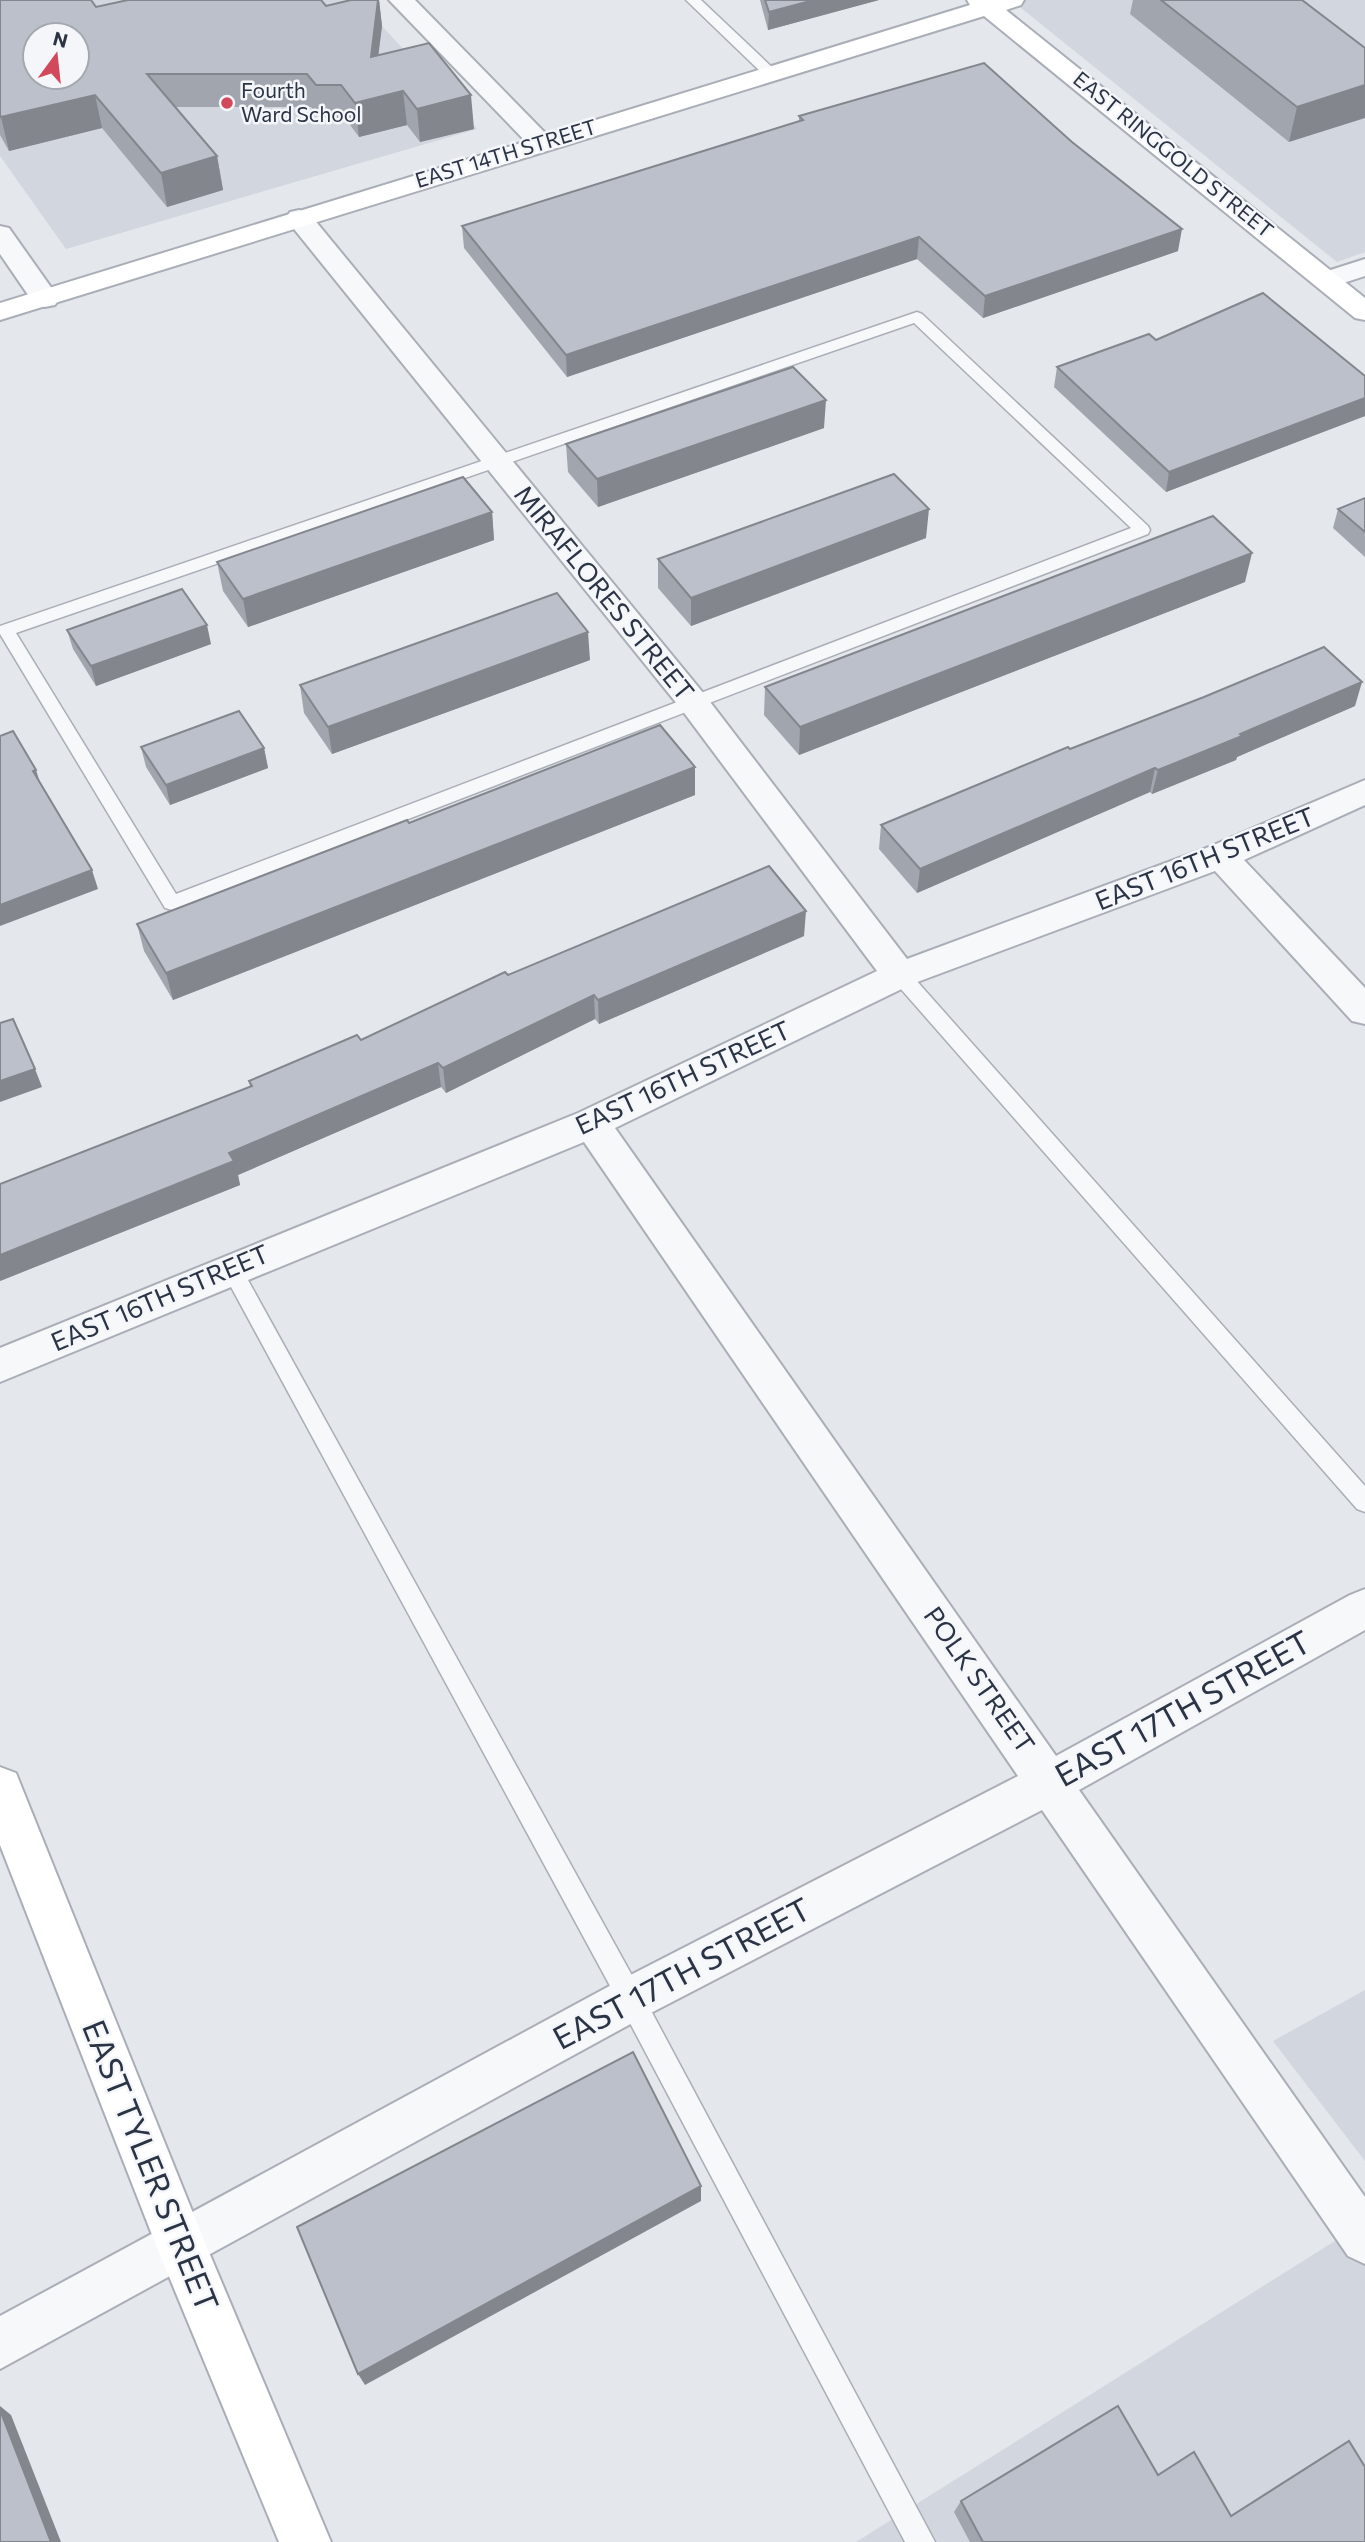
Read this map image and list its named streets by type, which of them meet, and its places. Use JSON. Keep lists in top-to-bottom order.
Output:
{
  "streets": {
    "street": [
      "EAST 14TH STREET",
      "EAST RINGGOLD STREET",
      "MIRAFLORES STREET",
      "EAST 16TH STREET",
      "POLK STREET",
      "EAST 17TH STREET",
      "EAST TYLER STREET"
    ]
  },
  "crossings": [
    ["EAST 14TH STREET", "EAST RINGGOLD STREET"],
    ["EAST 14TH STREET", "MIRAFLORES STREET"],
    ["MIRAFLORES STREET", "EAST 16TH STREET"],
    ["EAST 16TH STREET", "POLK STREET"],
    ["POLK STREET", "EAST 17TH STREET"],
    ["EAST 17TH STREET", "EAST TYLER STREET"]
  ],
  "places": ["Fourth Ward School"],
  "north": "top"
}
